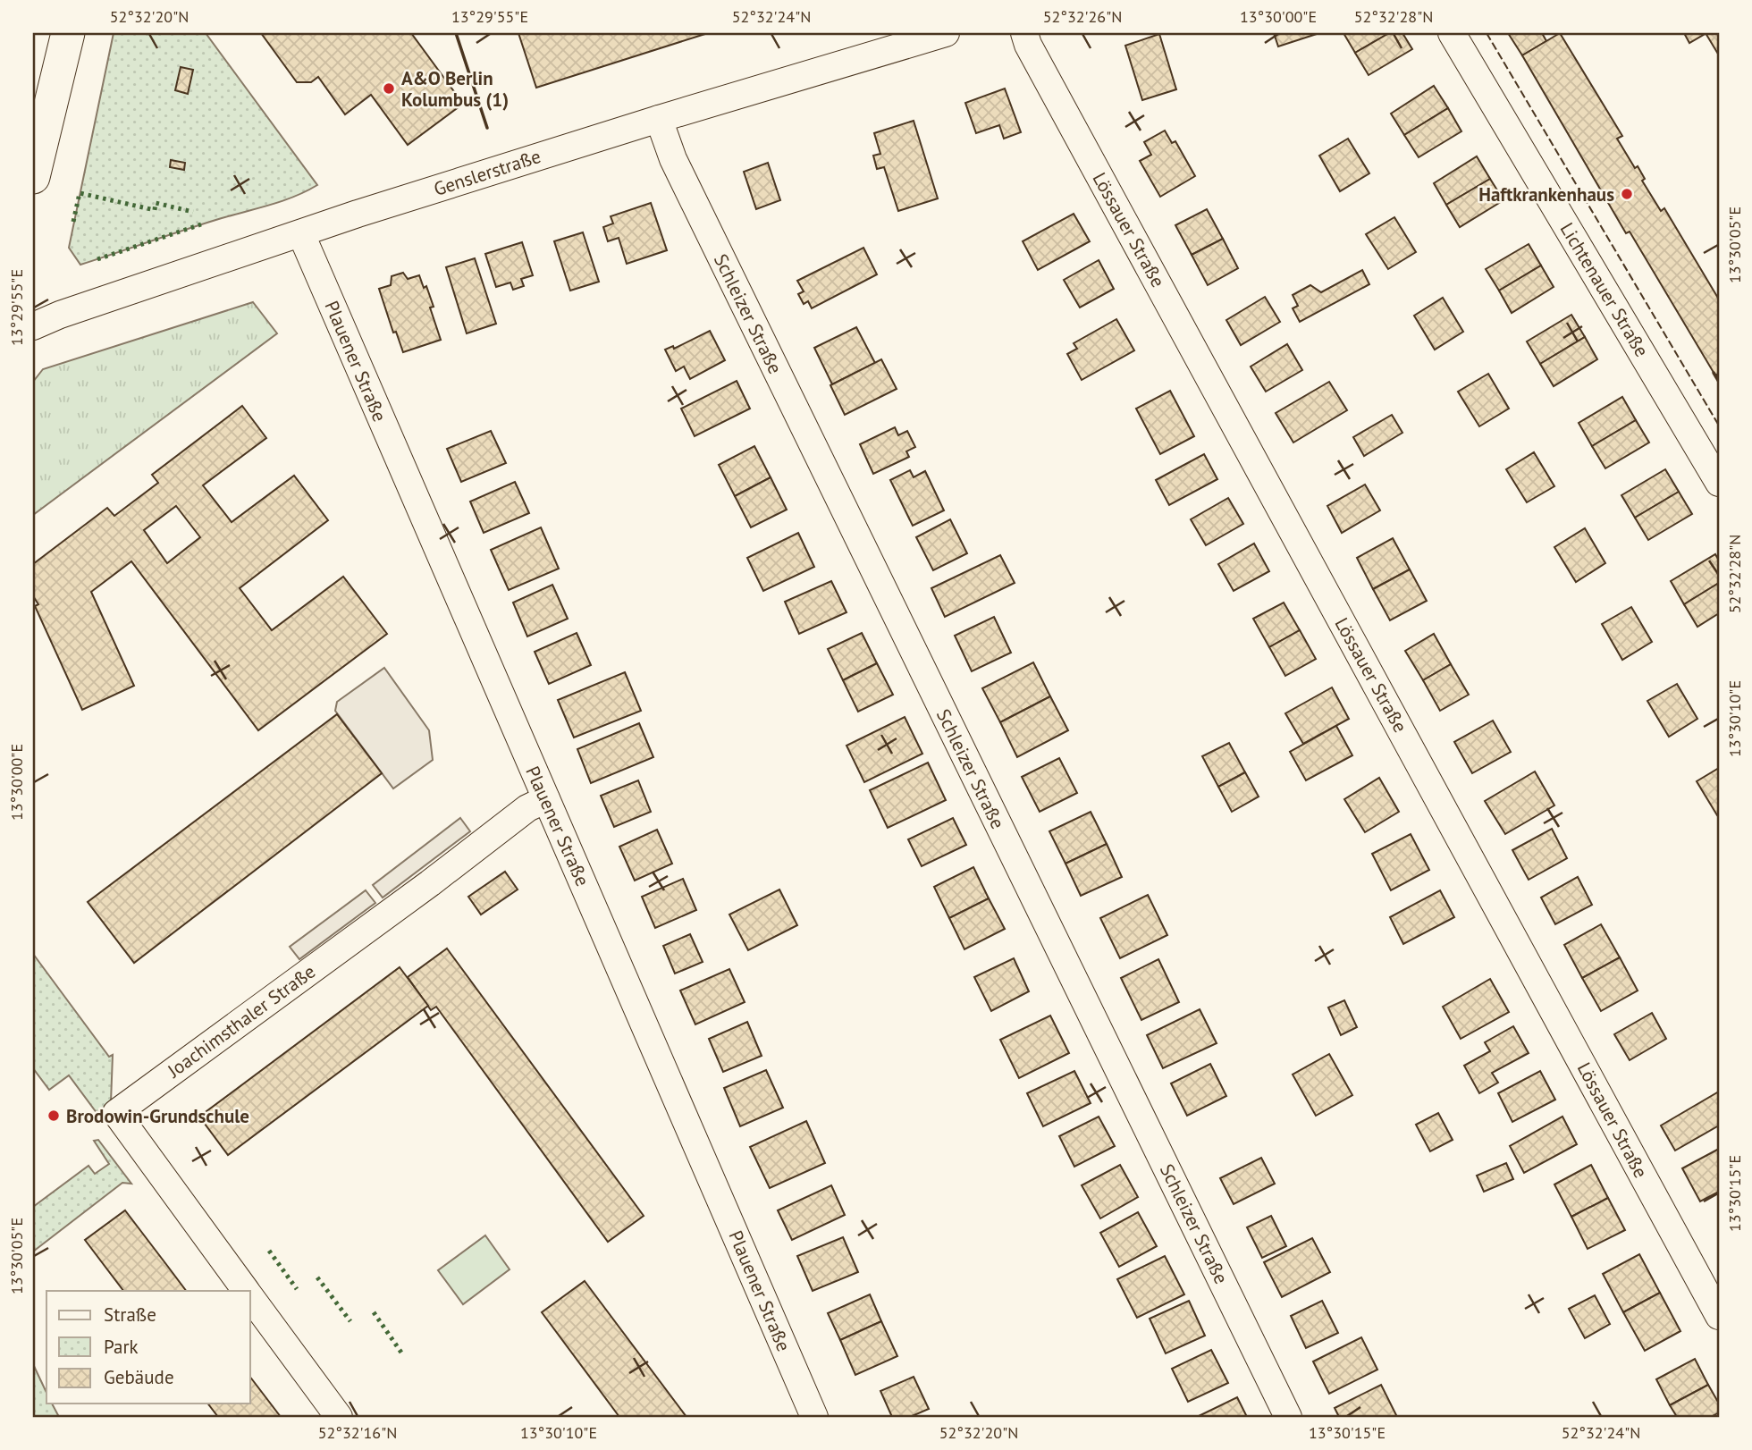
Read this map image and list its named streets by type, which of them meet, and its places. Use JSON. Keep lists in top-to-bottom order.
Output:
{
  "streets": {
    "street": [
      "Genslerstraße",
      "Lössauer Straße",
      "Lichtenauer Straße",
      "Schleizer Straße",
      "Plauener Straße",
      "Joachimsthaler Straße"
    ]
  },
  "crossings": [
    ["Genslerstraße", "Schleizer Straße"],
    ["Genslerstraße", "Plauener Straße"],
    ["Plauener Straße", "Joachimsthaler Straße"]
  ],
  "places": ["A&O Berlin Kolumbus (1)", "Haftkrankenhaus", "Brodowin-Grundschule"],
  "legend": ["Straße", "Park", "Gebäude"],
  "coordinates": [
    "52°32'20\"N",
    "13°29'55\"E",
    "52°32'24\"N",
    "52°32'26\"N",
    "13°30'00\"E",
    "52°32'28\"N",
    "13°30'05\"E",
    "13°30'10\"E",
    "13°30'15\"E",
    "52°32'16\"N"
  ]
}
